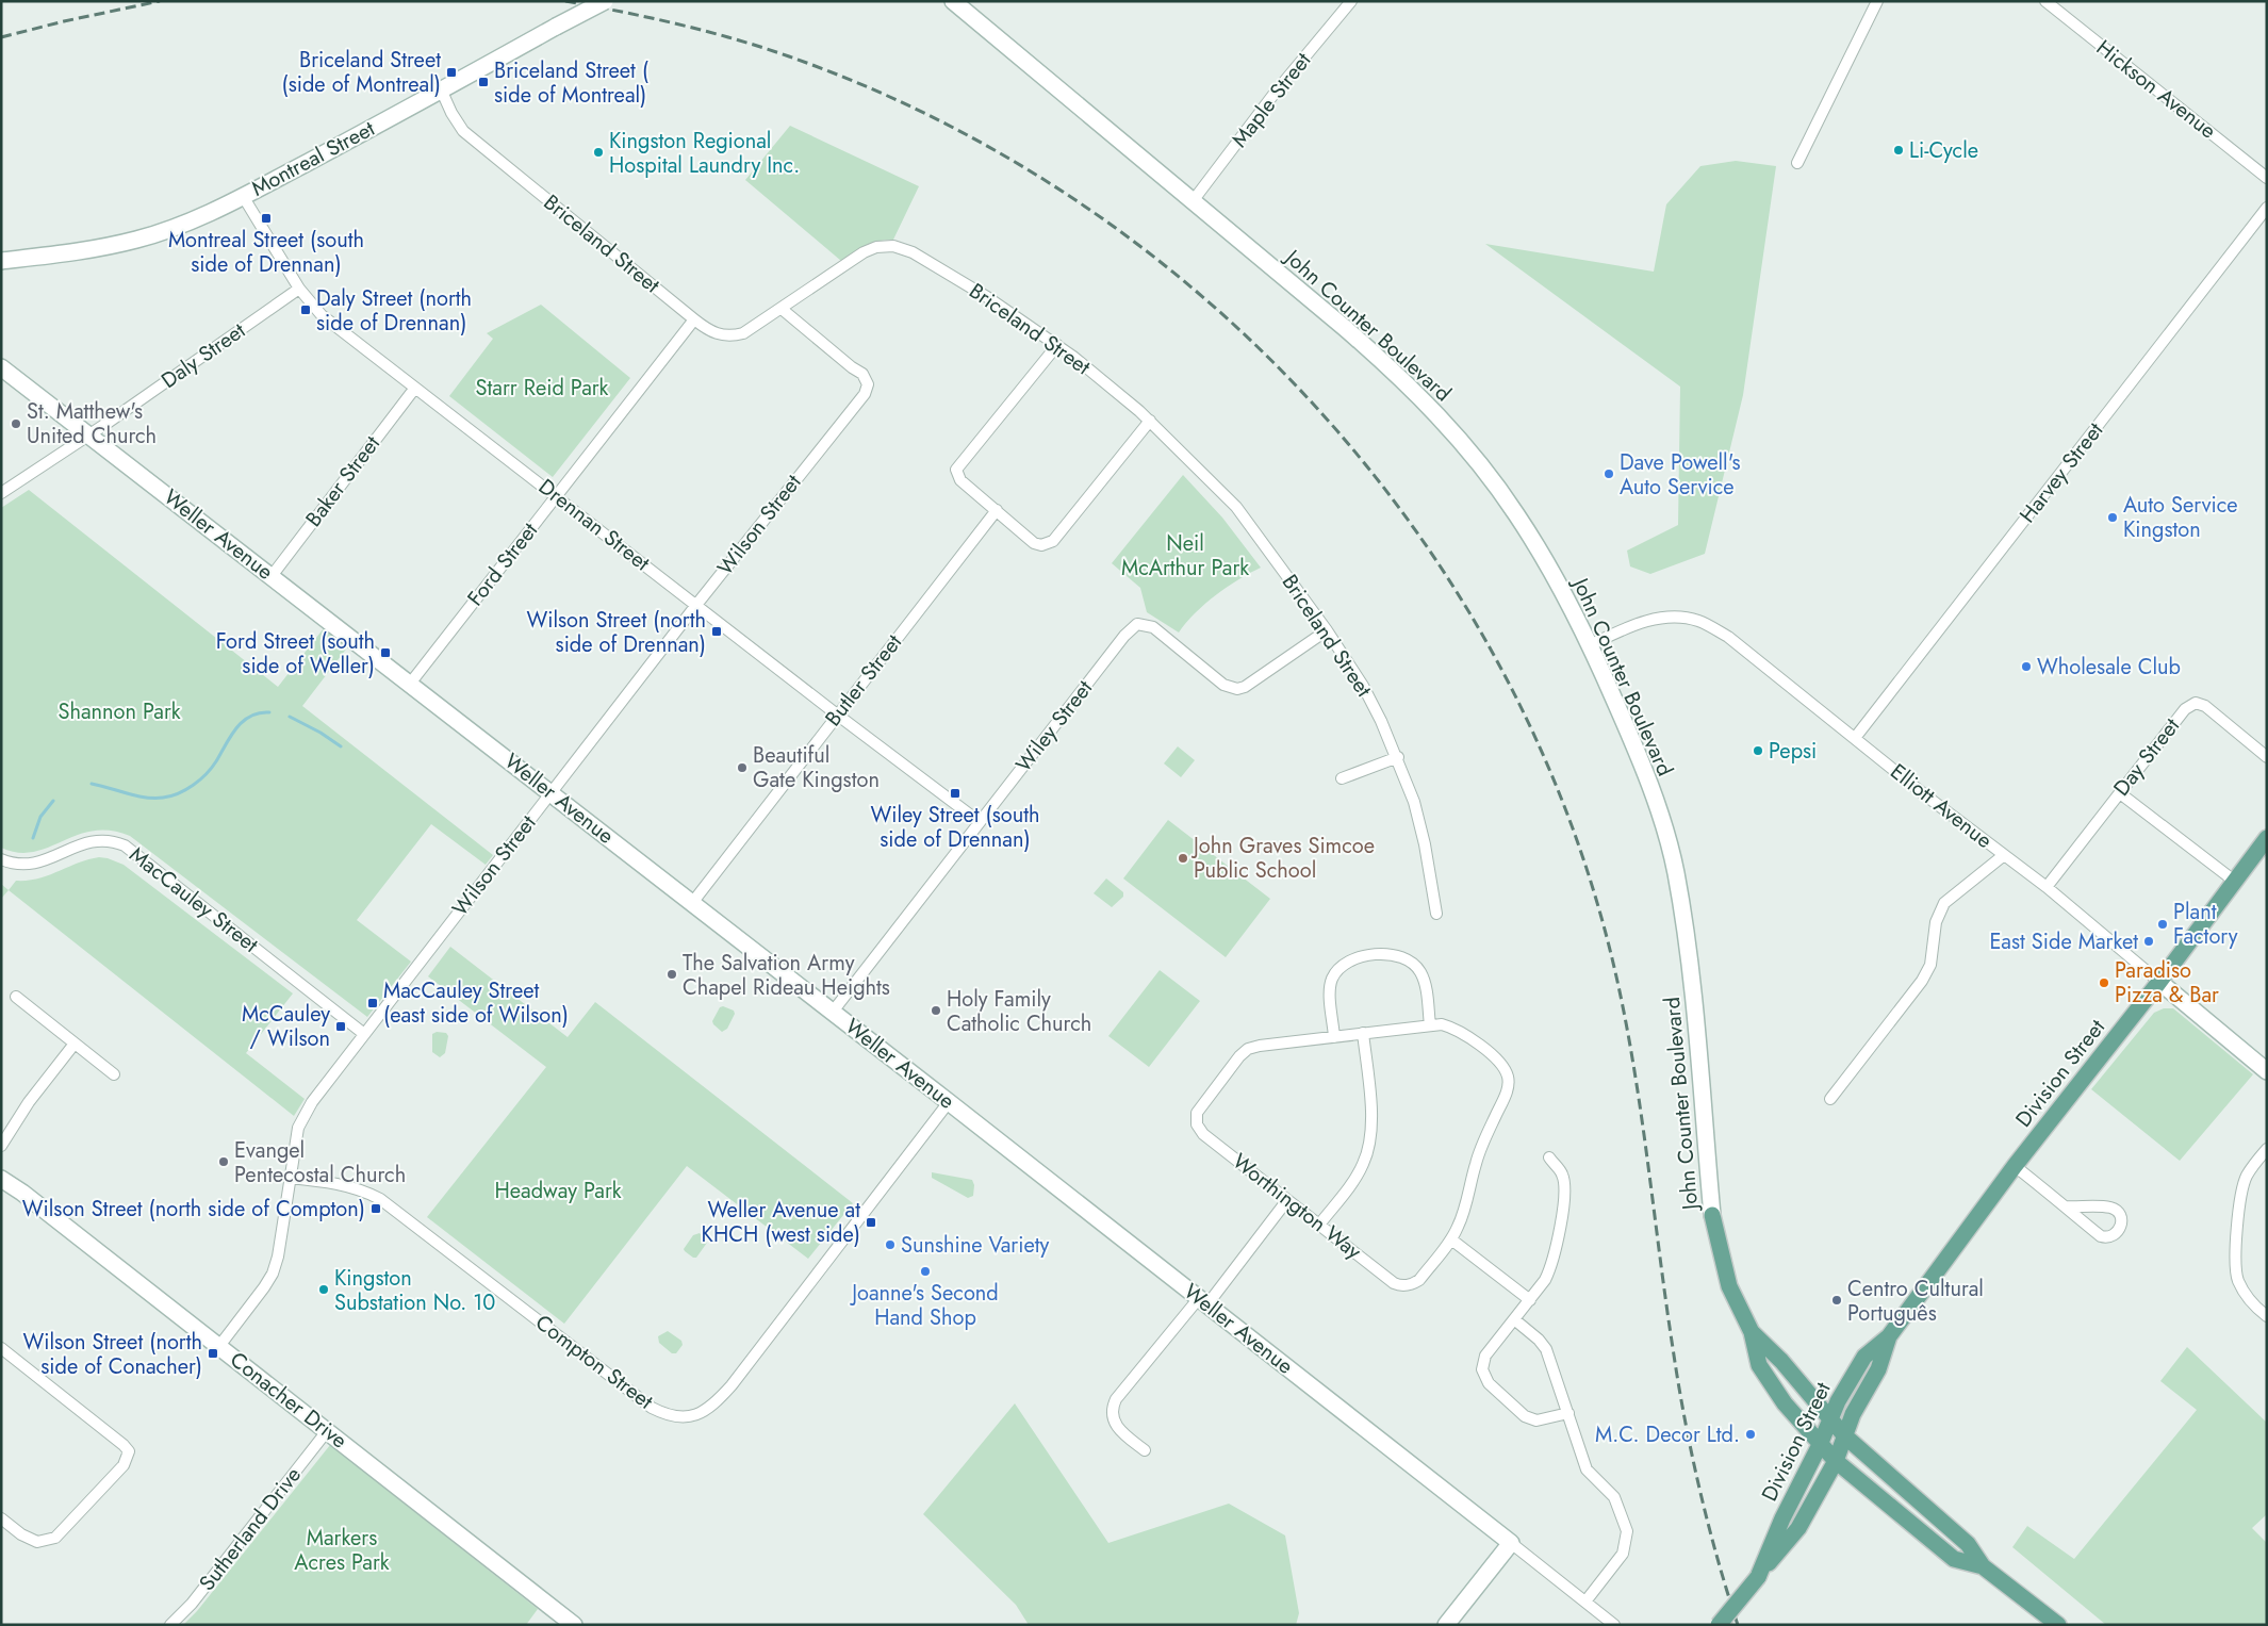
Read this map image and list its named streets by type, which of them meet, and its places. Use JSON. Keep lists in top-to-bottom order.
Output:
{
  "streets": {
    "main road": ["John Counter Boulevard", "Division Street"],
    "street": [
      "Hickson Avenue",
      "Maple Street",
      "Montreal Street",
      "Briceland Street",
      "Daly Street",
      "Harvey Street",
      "Baker Street",
      "Drennan Street",
      "Wilson Street",
      "Weller Avenue",
      "Ford Street",
      "Butler Street",
      "Wiley Street",
      "Day Street",
      "Elliott Avenue",
      "MacCauley Street",
      "Worthington Way",
      "Compton Street",
      "Conacher Drive",
      "Sutherland Drive"
    ]
  },
  "crossings": [
    ["Maple Street", "John Counter Boulevard"],
    ["Montreal Street", "Briceland Street"],
    ["Montreal Street", "Drennan Street"],
    ["Briceland Street", "Wilson Street"],
    ["Briceland Street", "Ford Street"],
    ["Briceland Street", "Wiley Street"],
    ["John Counter Boulevard", "Elliott Avenue"],
    ["Daly Street", "Drennan Street"],
    ["Daly Street", "Weller Avenue"],
    ["Harvey Street", "Elliott Avenue"],
    ["Baker Street", "Drennan Street"],
    ["Baker Street", "Weller Avenue"],
    ["Drennan Street", "Wilson Street"],
    ["Drennan Street", "Ford Street"],
    ["Drennan Street", "Butler Street"],
    ["Drennan Street", "Wiley Street"],
    ["Wilson Street", "Weller Avenue"],
    ["Wilson Street", "MacCauley Street"],
    ["Wilson Street", "Compton Street"],
    ["Wilson Street", "Conacher Drive"],
    ["Weller Avenue", "Ford Street"],
    ["Weller Avenue", "Butler Street"],
    ["Weller Avenue", "Wiley Street"],
    ["Weller Avenue", "Compton Street"],
    ["Day Street", "Elliott Avenue"],
    ["Elliott Avenue", "Division Street"],
    ["Conacher Drive", "Sutherland Drive"]
  ],
  "parks": [
    "Starr Reid Park",
    "Neil McArthur Park",
    "Shannon Park",
    "Headway Park",
    "Markers Acres Park"
  ],
  "places": {
    "transit": [
      "Briceland Street (side of Montreal)",
      "Briceland Street ( side of Montreal)",
      "Montreal Street (south side of Drennan)",
      "Daly Street (north side of Drennan)",
      "Wilson Street (north side of Drennan)",
      "Ford Street (south side of Weller)",
      "Wiley Street (south side of Drennan)",
      "MacCauley Street (east side of Wilson)",
      "McCauley / Wilson",
      "Wilson Street (north side of Compton)",
      "Weller Avenue at KHCH (west side)",
      "Wilson Street (north side of Conacher)"
    ],
    "other": [
      "Li-Cycle",
      "Kingston Regional Hospital Laundry Inc.",
      "St. Matthew's United Church",
      "Dave Powell's Auto Service",
      "Auto Service Kingston",
      "Wholesale Club",
      "Pepsi",
      "Beautiful Gate Kingston",
      "John Graves Simcoe Public School",
      "Plant Factory",
      "East Side Market",
      "The Salvation Army Chapel Rideau Heights",
      "Paradiso Pizza & Bar",
      "Holy Family Catholic Church",
      "Evangel Pentecostal Church",
      "Sunshine Variety",
      "Joanne's Second Hand Shop",
      "Kingston Substation No. 10",
      "Centro Cultural Português",
      "M.C. Decor Ltd."
    ]
  }
}
